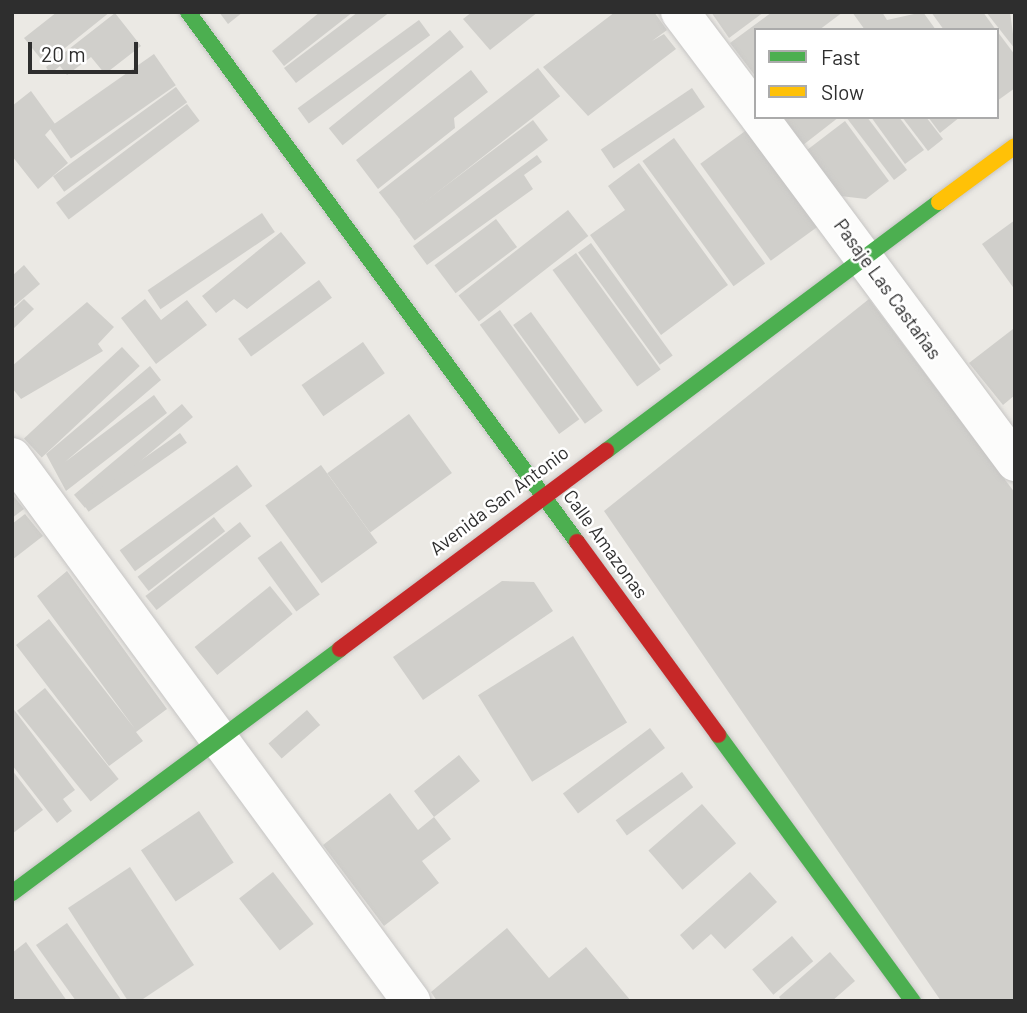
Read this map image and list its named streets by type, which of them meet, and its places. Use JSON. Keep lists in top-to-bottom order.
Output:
{
  "streets": {
    "main road": ["Avenida San Antonio", "Calle Amazonas"],
    "street": ["Pasaje Las Castañas"]
  },
  "crossings": [
    ["Pasaje Las Castañas", "Avenida San Antonio"],
    ["Avenida San Antonio", "Calle Amazonas"]
  ],
  "legend": ["Fast", "Slow"],
  "scale_bar": "20 m"
}
